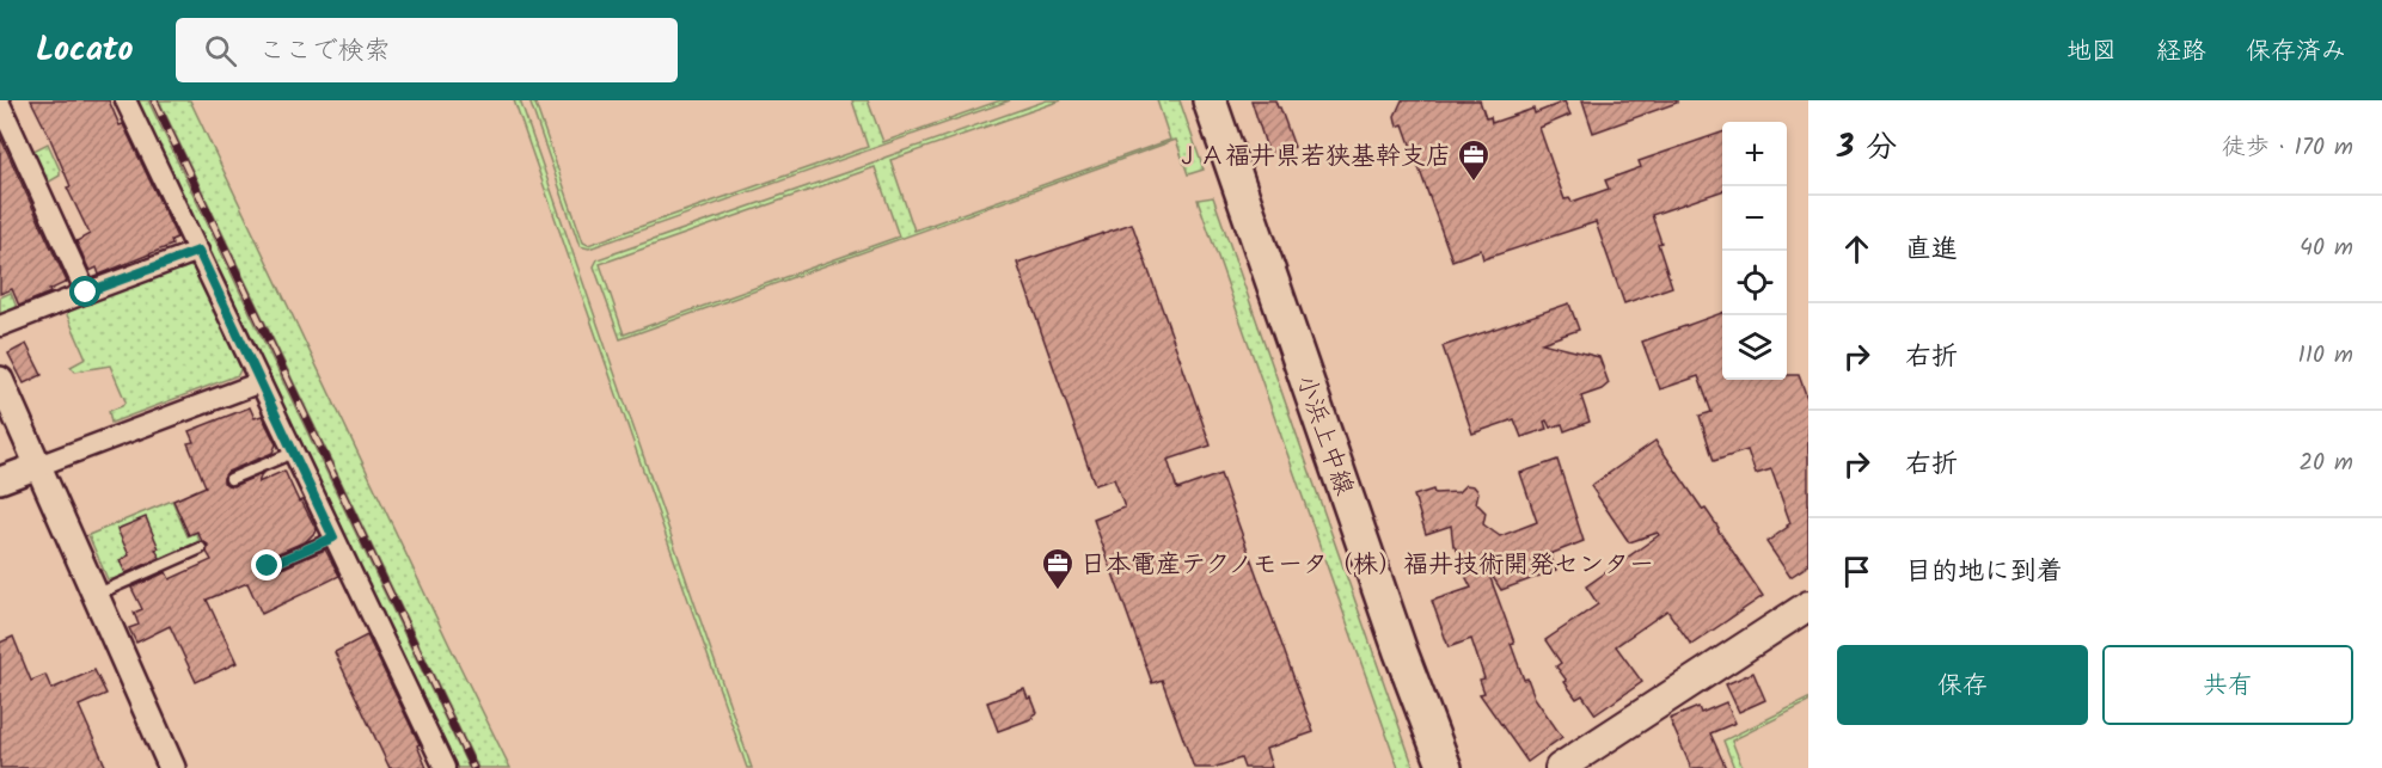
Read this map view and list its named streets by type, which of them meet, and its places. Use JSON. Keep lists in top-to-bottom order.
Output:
{
  "streets": {
    "main road": ["小浜上中線"]
  },
  "places": {
    "office": ["ＪＡ福井県若狭基幹支店", "日本電産テクノモータ（株）福井技術開発センター"]
  },
  "page": {
    "header": "Locato",
    "search": "ここで検索",
    "nav": ["地図", "経路", "保存済み"],
    "heading": ["3 分", "徒歩 · 170 m"],
    "map_buttons": ["+", "−"],
    "list": [
      ["直進", "40 m"],
      ["右折", "110 m"],
      ["右折", "20 m"],
      "目的地に到着"
    ],
    "buttons": ["保存", "共有"]
  }
}
